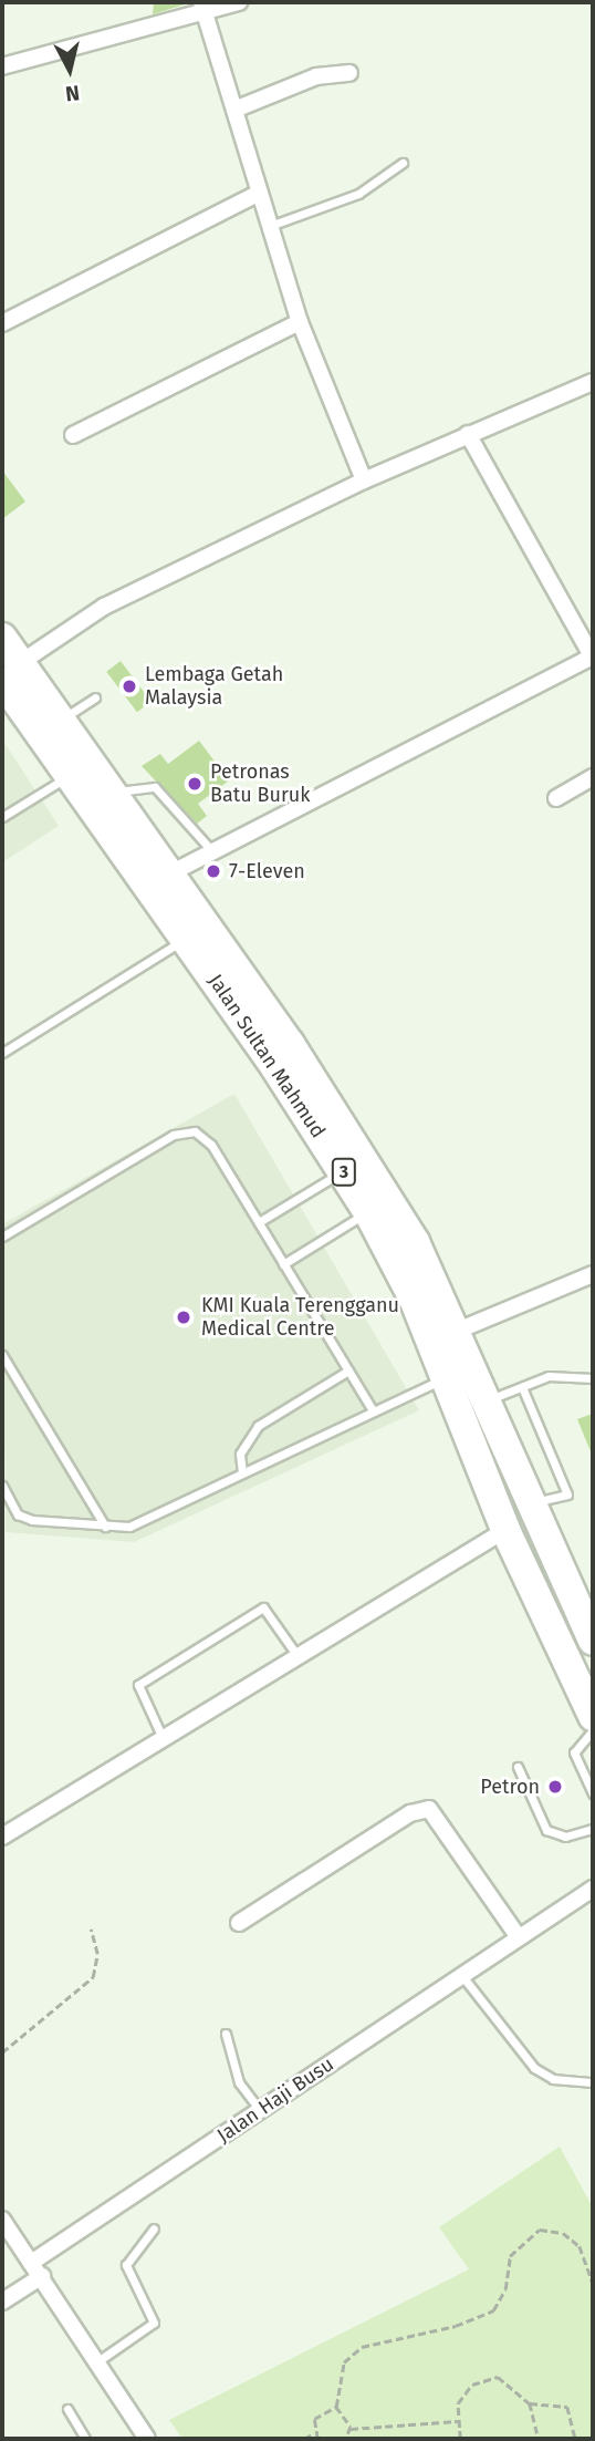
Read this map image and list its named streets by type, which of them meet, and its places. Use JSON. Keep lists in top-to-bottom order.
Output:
{
  "streets": {
    "highway": ["Jalan Sultan Mahmud", "3"],
    "street": ["Jalan Haji Busu"]
  },
  "places": [
    "Lembaga Getah Malaysia",
    "Petronas Batu Buruk",
    "7-Eleven",
    "KMI Kuala Terengganu Medical Centre",
    "Petron"
  ],
  "north": "bottom"
}
